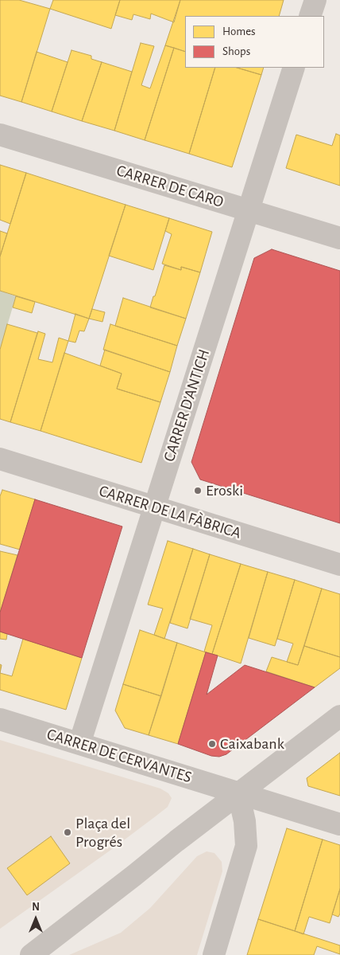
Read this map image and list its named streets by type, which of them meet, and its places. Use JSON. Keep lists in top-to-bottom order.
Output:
{
  "streets": {
    "street": [
      "CARRER DE CARO",
      "CARRER D'ANTICH",
      "CARRER DE LA FÀBRICA",
      "CARRER DE CERVANTES"
    ]
  },
  "crossings": [
    ["CARRER DE CARO", "CARRER D'ANTICH"],
    ["CARRER D'ANTICH", "CARRER DE LA FÀBRICA"],
    ["CARRER D'ANTICH", "CARRER DE CERVANTES"]
  ],
  "places": ["Eroski", "Caixabank", "Plaça del Progrés"],
  "legend": ["Homes", "Shops"],
  "north": "top"
}
